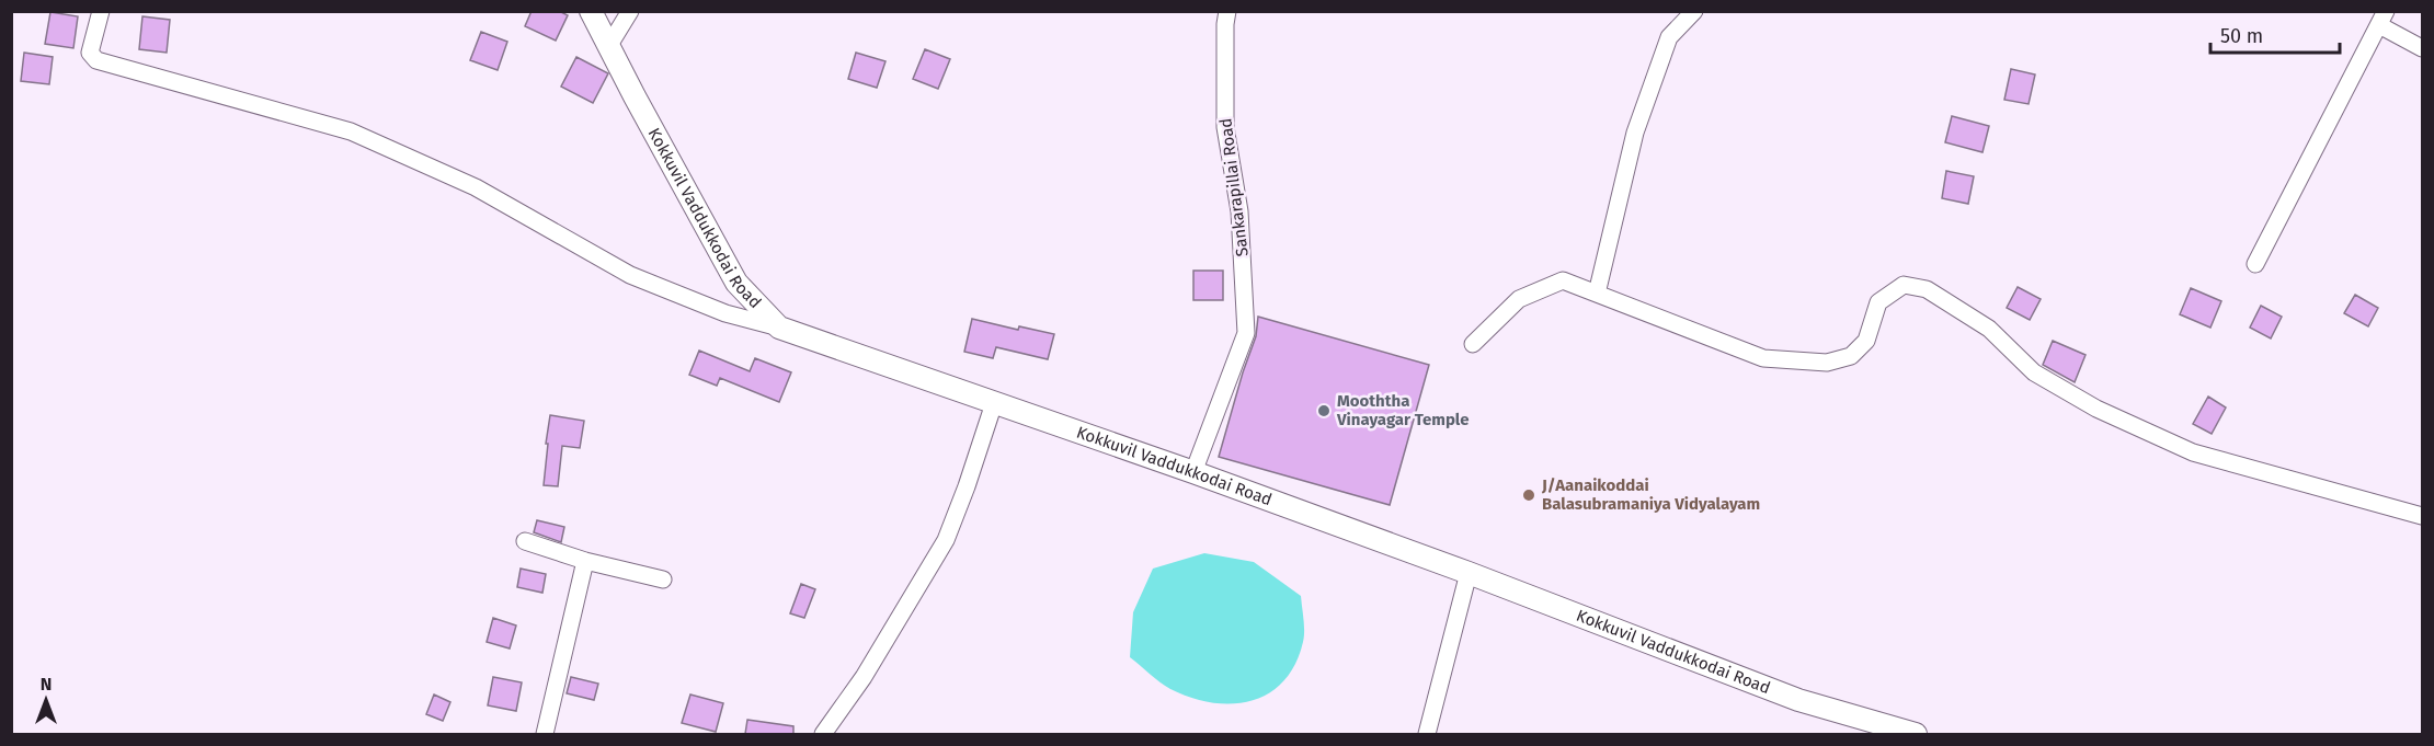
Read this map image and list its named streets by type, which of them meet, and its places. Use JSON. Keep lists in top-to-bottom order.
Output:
{
  "streets": {
    "main road": ["Kokkuvil Vaddukkodai Road"],
    "street": ["Sankarapillai Road"]
  },
  "crossings": [
    ["Sankarapillai Road", "Kokkuvil Vaddukkodai Road"]
  ],
  "places": ["Mooththa Vinayagar Temple", "J/Aanaikoddai Balasubramaniya Vidyalayam"],
  "scale_bar": "50 m",
  "north": "top"
}
